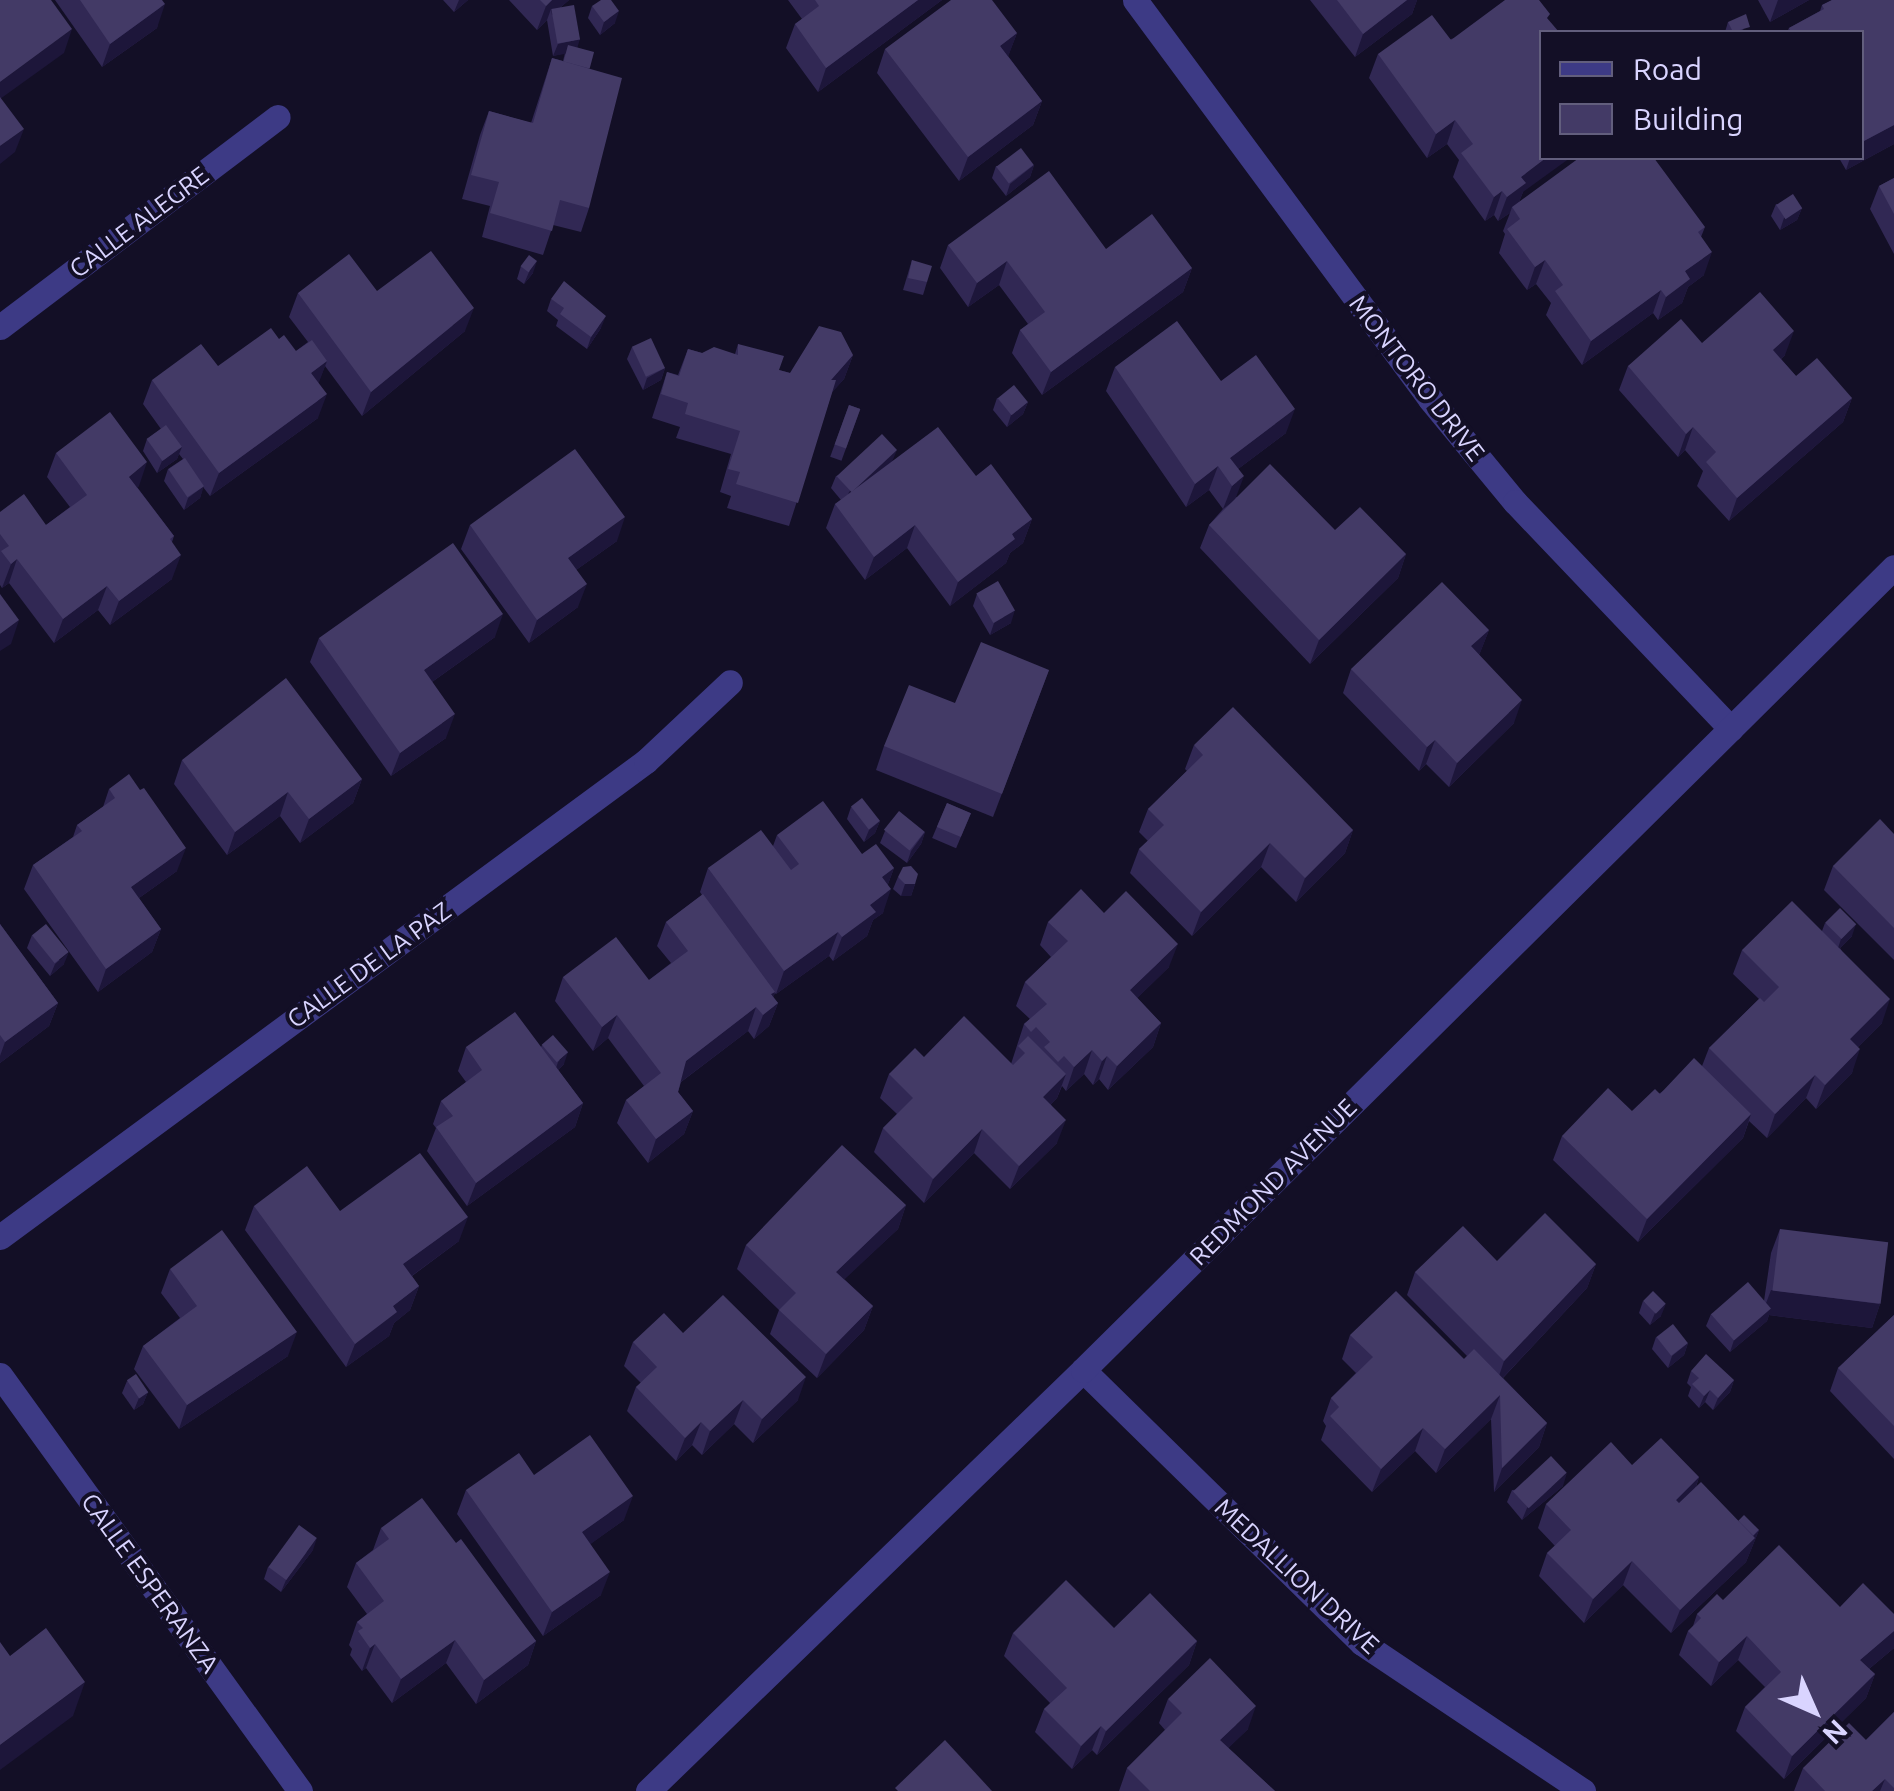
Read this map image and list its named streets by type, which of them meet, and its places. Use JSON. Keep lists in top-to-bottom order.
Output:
{
  "streets": {
    "street": [
      "CALLE ALEGRE",
      "MONTORO DRIVE",
      "CALLE DE LA PAZ",
      "REDMOND AVENUE",
      "MEDALLION DRIVE",
      "CALLE ESPERANZA"
    ]
  },
  "crossings": [
    ["MONTORO DRIVE", "REDMOND AVENUE"],
    ["REDMOND AVENUE", "MEDALLION DRIVE"]
  ],
  "legend": ["Road", "Building"],
  "north": "bottom right"
}
